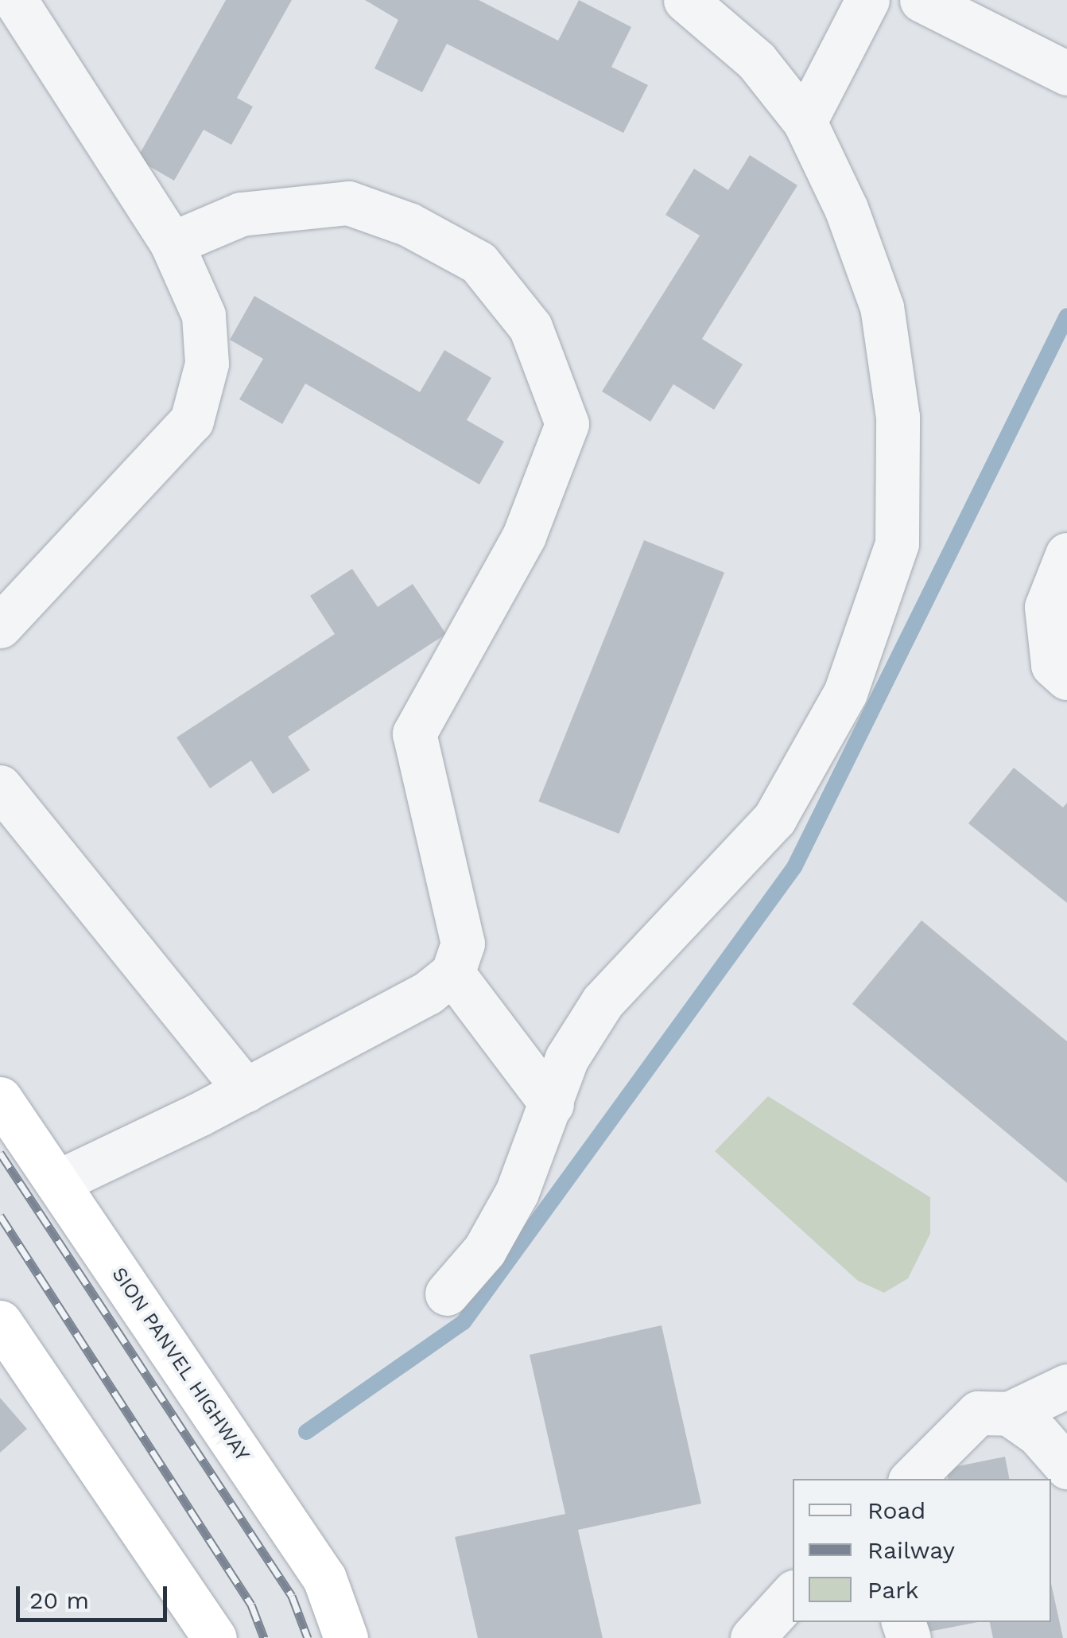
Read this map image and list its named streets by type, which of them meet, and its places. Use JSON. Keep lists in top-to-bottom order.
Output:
{
  "streets": {
    "highway": ["SION PANVEL HIGHWAY"]
  },
  "legend": ["Road", "Railway", "Park"],
  "scale_bar": "20 m"
}
